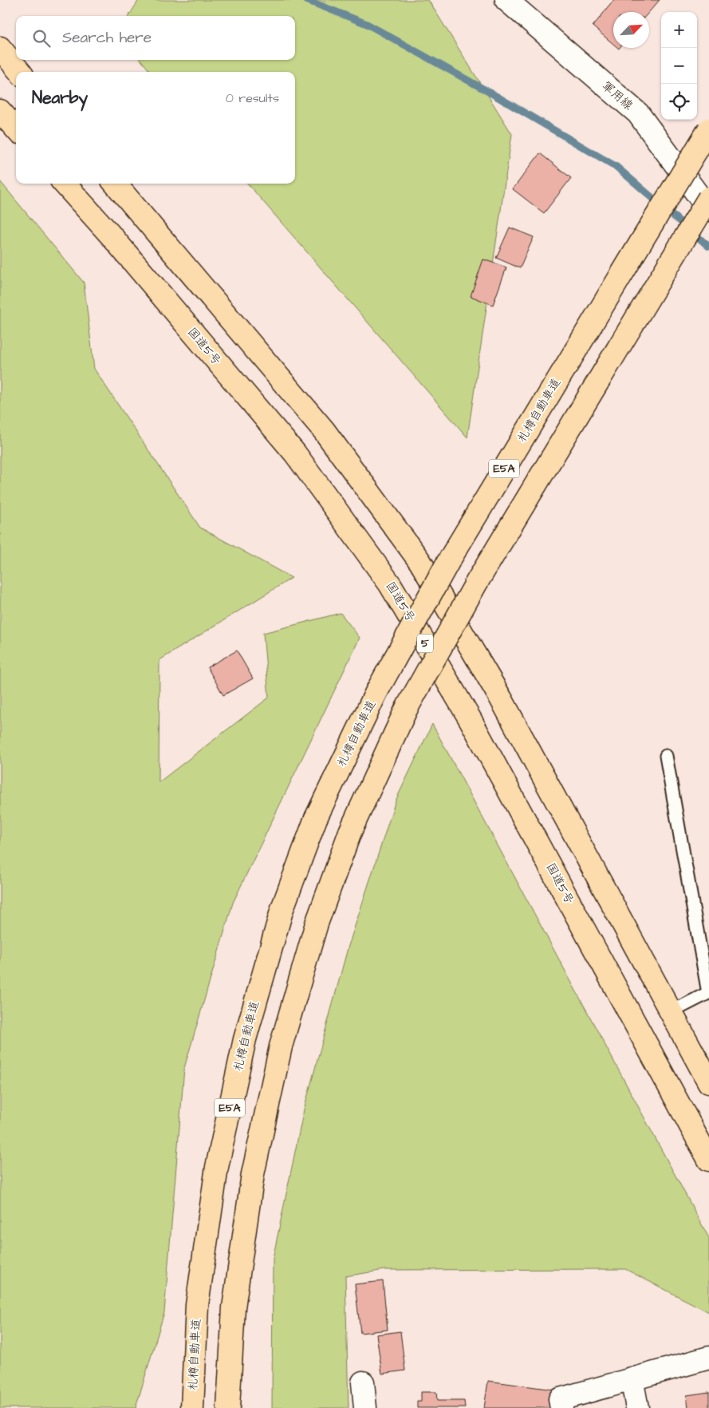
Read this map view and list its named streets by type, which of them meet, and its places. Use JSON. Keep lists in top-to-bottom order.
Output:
{
  "streets": {
    "highway": [
      "国道5号",
      "札樽自動車道",
      "E5A",
      "5"
    ],
    "street": ["軍用線"]
  },
  "north": "top right",
  "page": {
    "map_buttons": ["+", "−"],
    "search": "Search here",
    "heading": ["Nearby", "0 results"]
  }
}
